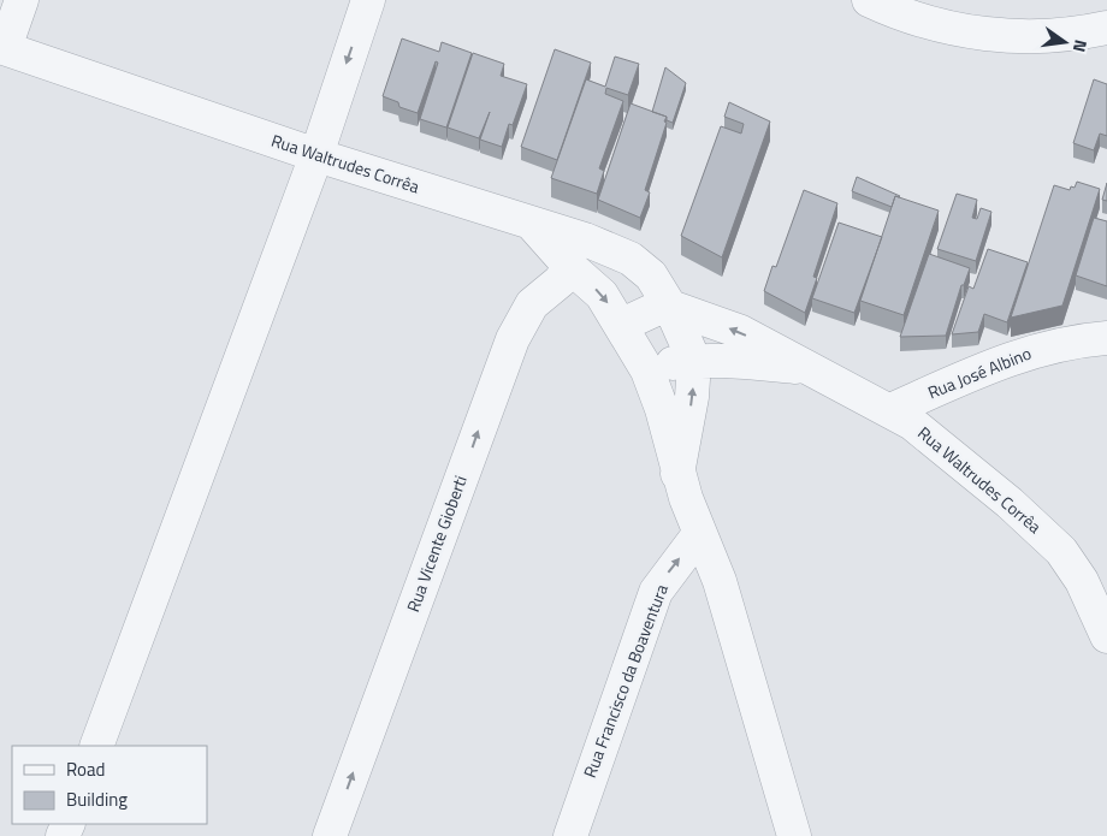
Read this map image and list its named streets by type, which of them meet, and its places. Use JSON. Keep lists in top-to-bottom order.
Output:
{
  "streets": {
    "street": [
      "Rua Waltrudes Corrêa",
      "Rua José Albino",
      "Rua Vicente Gioberti",
      "Rua Francisco da Boaventura"
    ]
  },
  "crossings": [
    ["Rua Waltrudes Corrêa", "Rua José Albino"]
  ],
  "one_way": ["Rua Francisco da Boaventura"],
  "legend": ["Road", "Building"],
  "north": "right"
}
